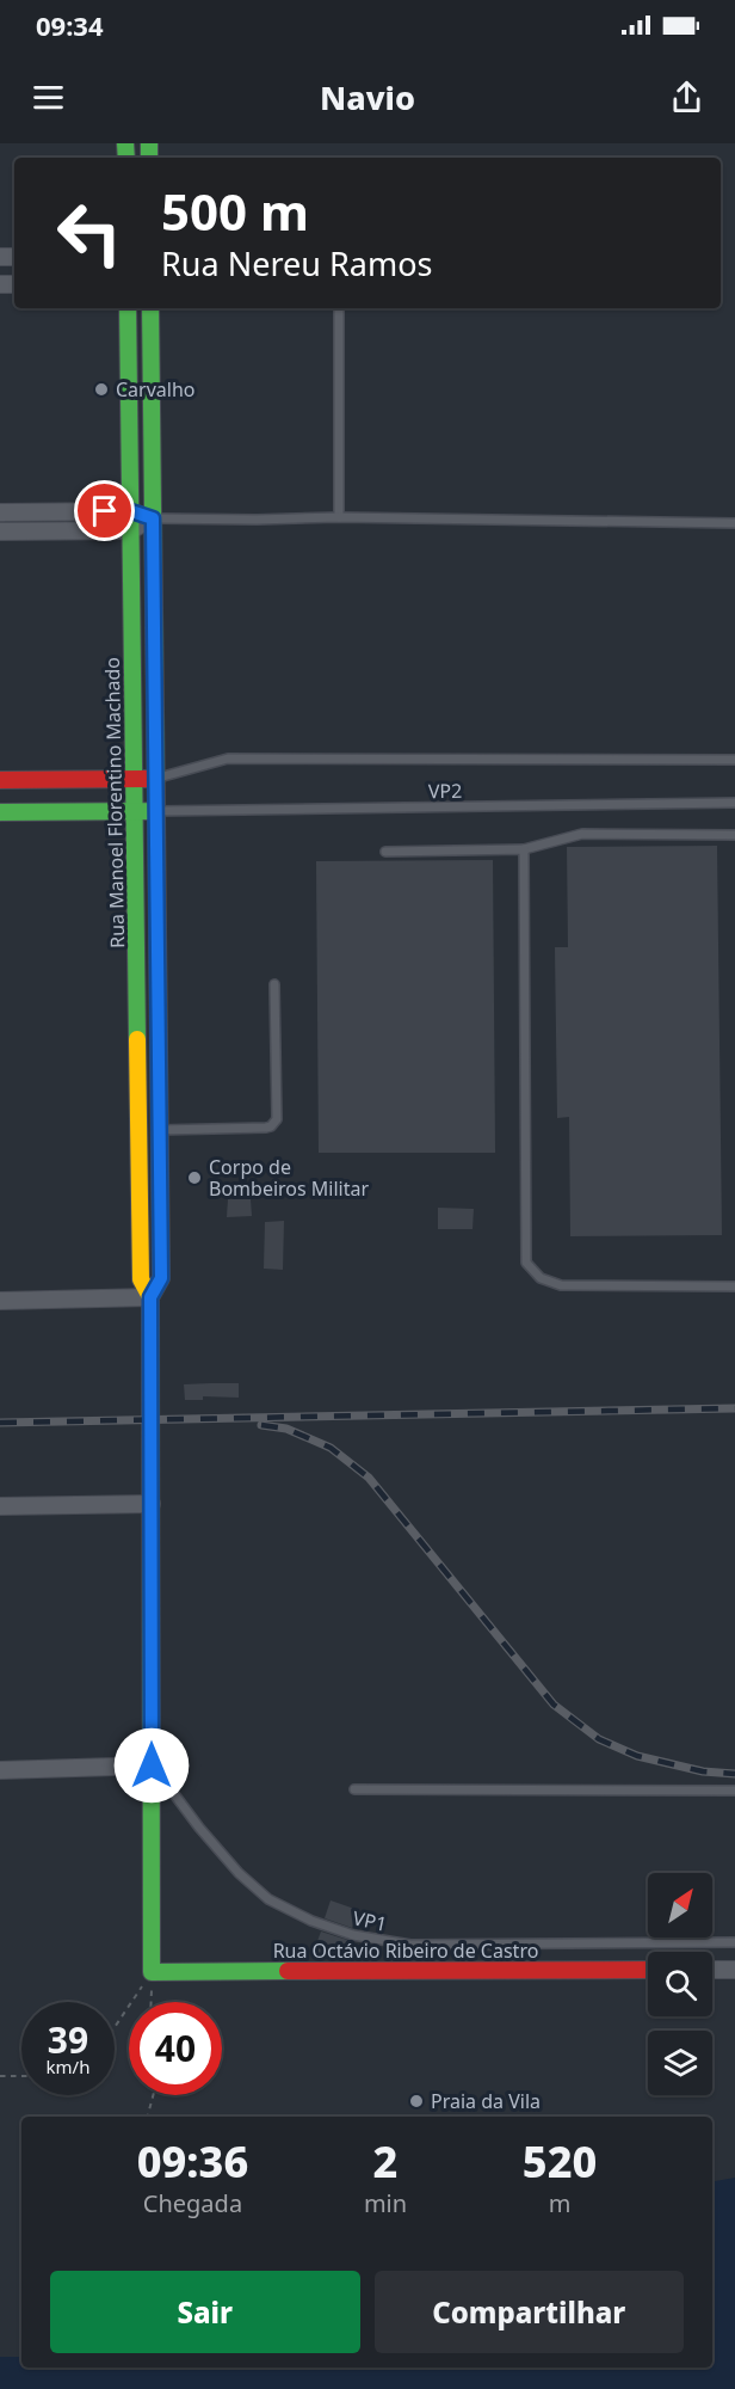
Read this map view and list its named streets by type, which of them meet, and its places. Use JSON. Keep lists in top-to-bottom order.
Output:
{
  "streets": {
    "street": ["Rua Manoel Florentino Machado", "Rua Octávio Ribeiro de Castro"],
    "lane": ["VP2", "VP1"]
  },
  "crossings": [
    ["VP2", "Rua Manoel Florentino Machado"],
    ["Rua Manoel Florentino Machado", "VP1"],
    ["Rua Manoel Florentino Machado", "Rua Octávio Ribeiro de Castro"]
  ],
  "places": ["Carvalho", "Corpo de Bombeiros Militar", "Praia da Vila"],
  "north": "top right",
  "page": {
    "status": "09:34",
    "header": "Navio",
    "turn": ["500 m", "Rua Nereu Ramos"],
    "speed": "39 km/h",
    "limit": "40",
    "eta": [
      "09:36",
      "Chegada",
      "2",
      "min",
      "520",
      "m"
    ],
    "buttons": ["Sair", "Compartilhar"]
  }
}
